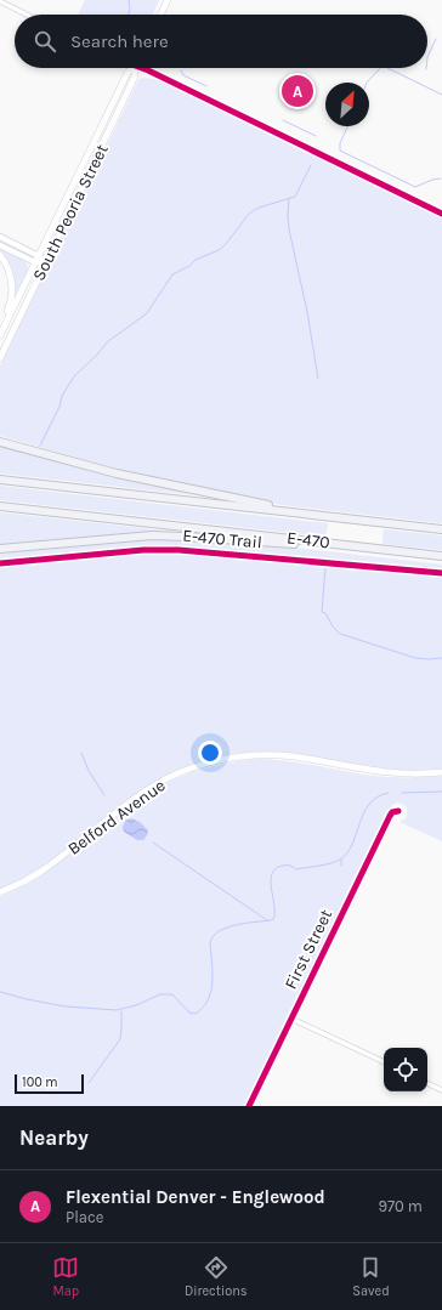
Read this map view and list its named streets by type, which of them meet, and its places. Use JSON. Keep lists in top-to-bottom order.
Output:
{
  "streets": {
    "highway": ["E-470"],
    "main road": ["South Peoria Street", "Belford Avenue"],
    "street": ["First Street"],
    "cycle path": ["E-470 Trail"]
  },
  "scale_bar": "100 m",
  "north": "top right",
  "page": {
    "search": "Search here",
    "pins": "A",
    "scale": "100 m",
    "heading": "Nearby",
    "list": [
      {
        "mark": "A",
        "name": "Flexential Denver - Englewood",
        "note": "Place",
        "value": "970 m"
      }
    ],
    "nav": ["Map", "Directions", "Saved"]
  }
}
